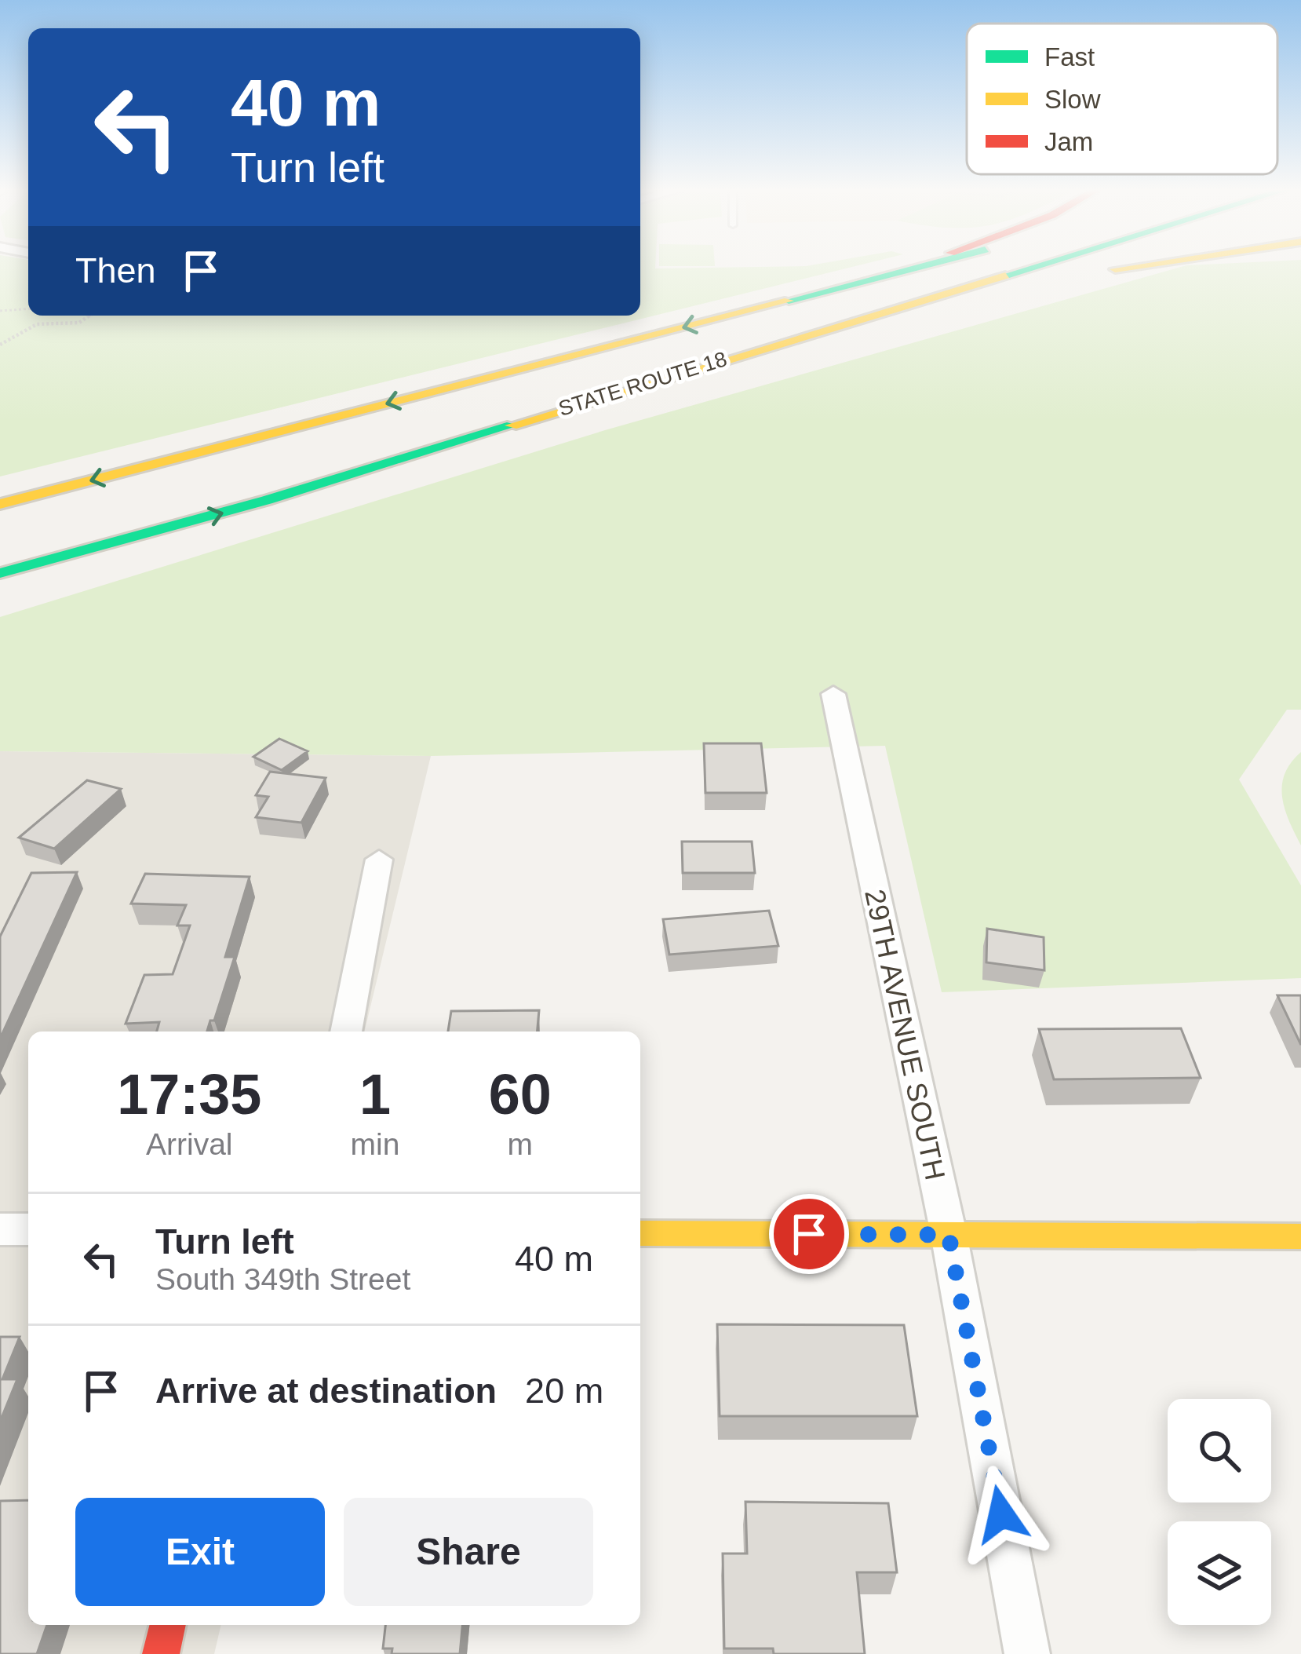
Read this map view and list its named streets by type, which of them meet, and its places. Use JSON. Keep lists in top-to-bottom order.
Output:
{
  "streets": {
    "main road": ["STATE ROUTE 18"],
    "street": ["29TH AVENUE SOUTH"]
  },
  "legend": ["Fast", "Slow", "Jam"],
  "page": {
    "turn": ["40 m", "Turn left"],
    "then": "Then",
    "eta": [
      "17:35",
      "Arrival",
      "1",
      "min",
      "60",
      "m"
    ],
    "list": [
      {
        "name": "Turn left",
        "note": "South 349th Street",
        "value": "40 m"
      },
      {
        "name": "Arrive at destination",
        "value": "20 m"
      }
    ],
    "buttons": ["Exit", "Share"]
  }
}
